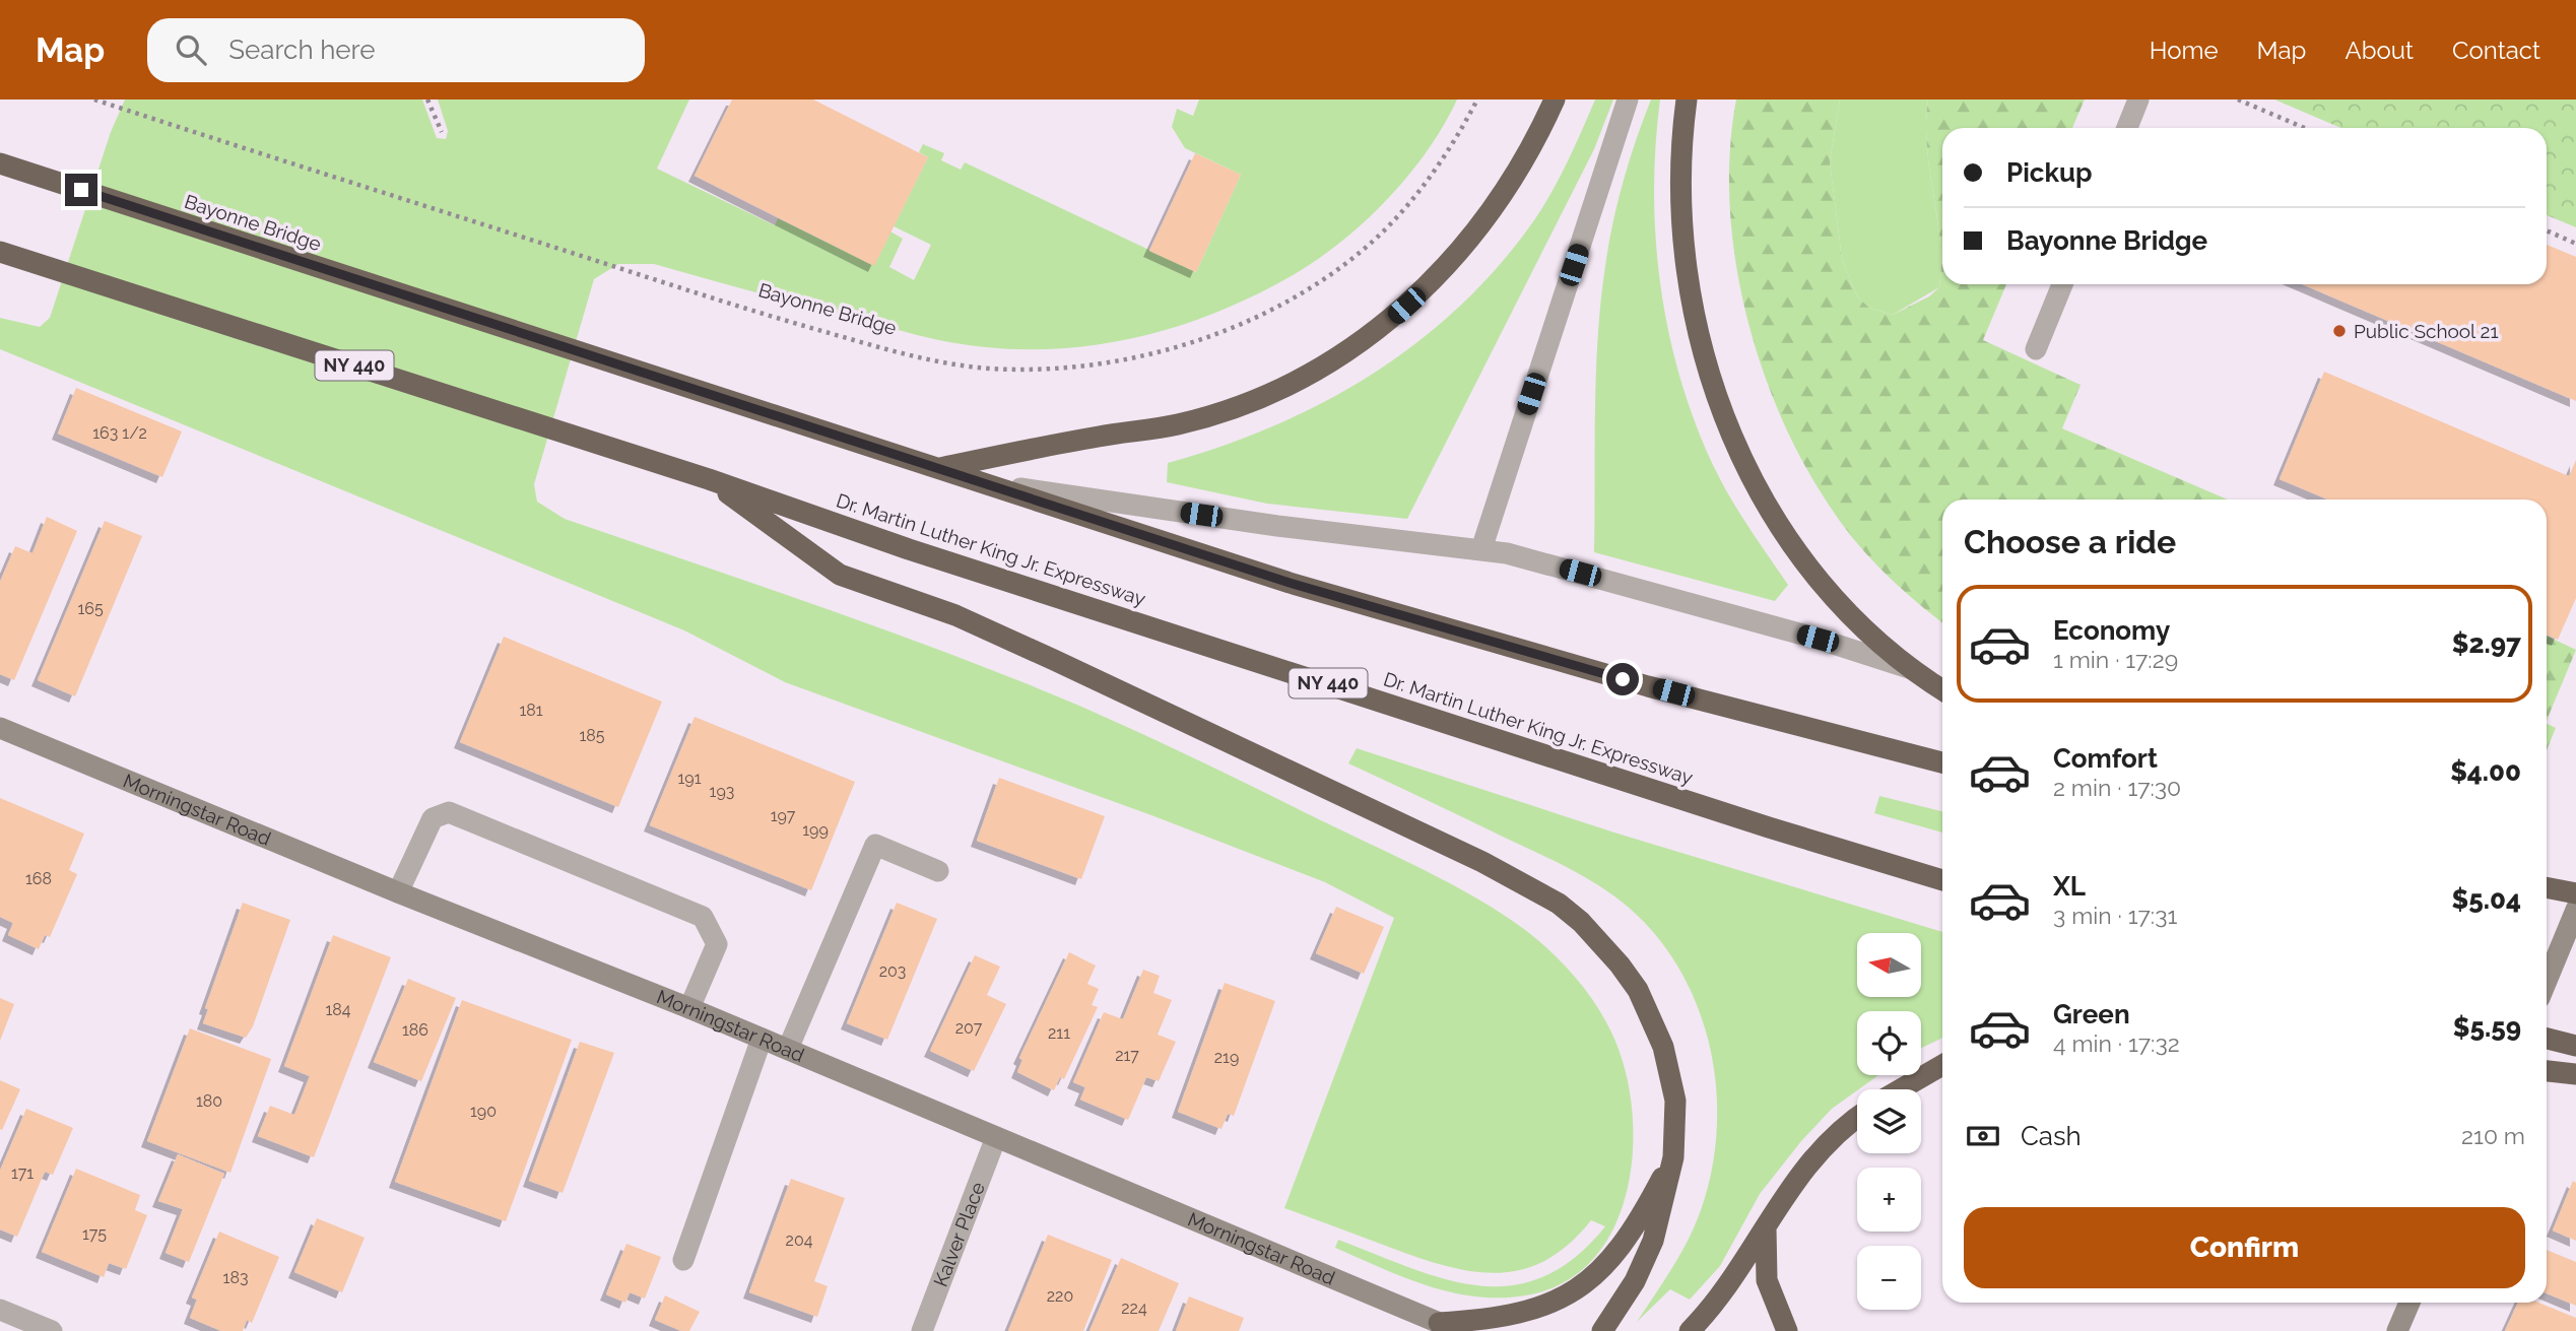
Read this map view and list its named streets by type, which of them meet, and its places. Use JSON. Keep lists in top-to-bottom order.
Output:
{
  "streets": {
    "highway": ["Bayonne Bridge", "NY 440", "Dr. Martin Luther King Jr. Expressway"],
    "street": ["Morningstar Road", "Kalver Place"]
  },
  "crossings": [
    ["NY 440", "Dr. Martin Luther King Jr. Expressway"],
    ["Morningstar Road", "Kalver Place"]
  ],
  "places": ["Public School 21"],
  "house_numbers": [
    "163 1/2",
    "165",
    "181",
    "185",
    "191",
    "193",
    "197",
    "199",
    "168",
    "203",
    "184",
    "207",
    "186",
    "211",
    "217",
    "219",
    "180",
    "190",
    "171",
    "175",
    "204",
    "183",
    "220",
    "224"
  ],
  "north": "left",
  "page": {
    "header": "Map",
    "search": "Search here",
    "nav": [
      "Home",
      "Map",
      "About",
      "Contact"
    ],
    "banner": ["Pickup", "Bayonne Bridge"],
    "heading": "Choose a ride",
    "list": [
      {
        "name": "Economy",
        "note": "1 min · 17:29",
        "value": "$2.97"
      },
      {
        "name": "Comfort",
        "note": "2 min · 17:30",
        "value": "$4.00"
      },
      {
        "name": "XL",
        "note": "3 min · 17:31",
        "value": "$5.04"
      },
      {
        "name": "Green",
        "note": "4 min · 17:32",
        "value": "$5.59"
      }
    ],
    "map_buttons": ["+", "−"],
    "pay": ["Cash", "210 m"],
    "buttons": "Confirm"
  }
}
